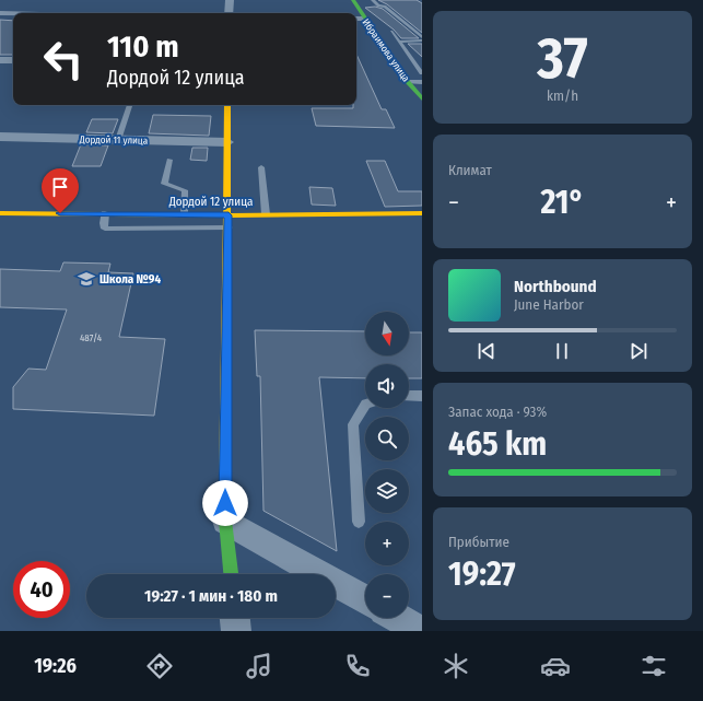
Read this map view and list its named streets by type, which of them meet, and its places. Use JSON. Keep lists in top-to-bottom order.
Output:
{
  "streets": {
    "street": ["Ибраимова улица", "Дордой 11 улица", "Дордой 12 улица"]
  },
  "places": {
    "school or university": ["Школа №94"]
  },
  "house_numbers": ["487/4"],
  "north": "bottom",
  "page": {
    "tile": [
      ["37", "km/h"],
      "Климат",
      ["Запас хода · 93%", "465 km"],
      ["Прибытие", "19:27"]
    ],
    "turn": ["110 m", "Дордой 12 улица"],
    "heat": ["−", "21°", "+"],
    "song": ["Northbound", "June Harbor"],
    "map_buttons": ["+", "−"],
    "limit": "40",
    "trip": "19:27 · 1 мин · 180 m",
    "tabs": "19:26"
  }
}
